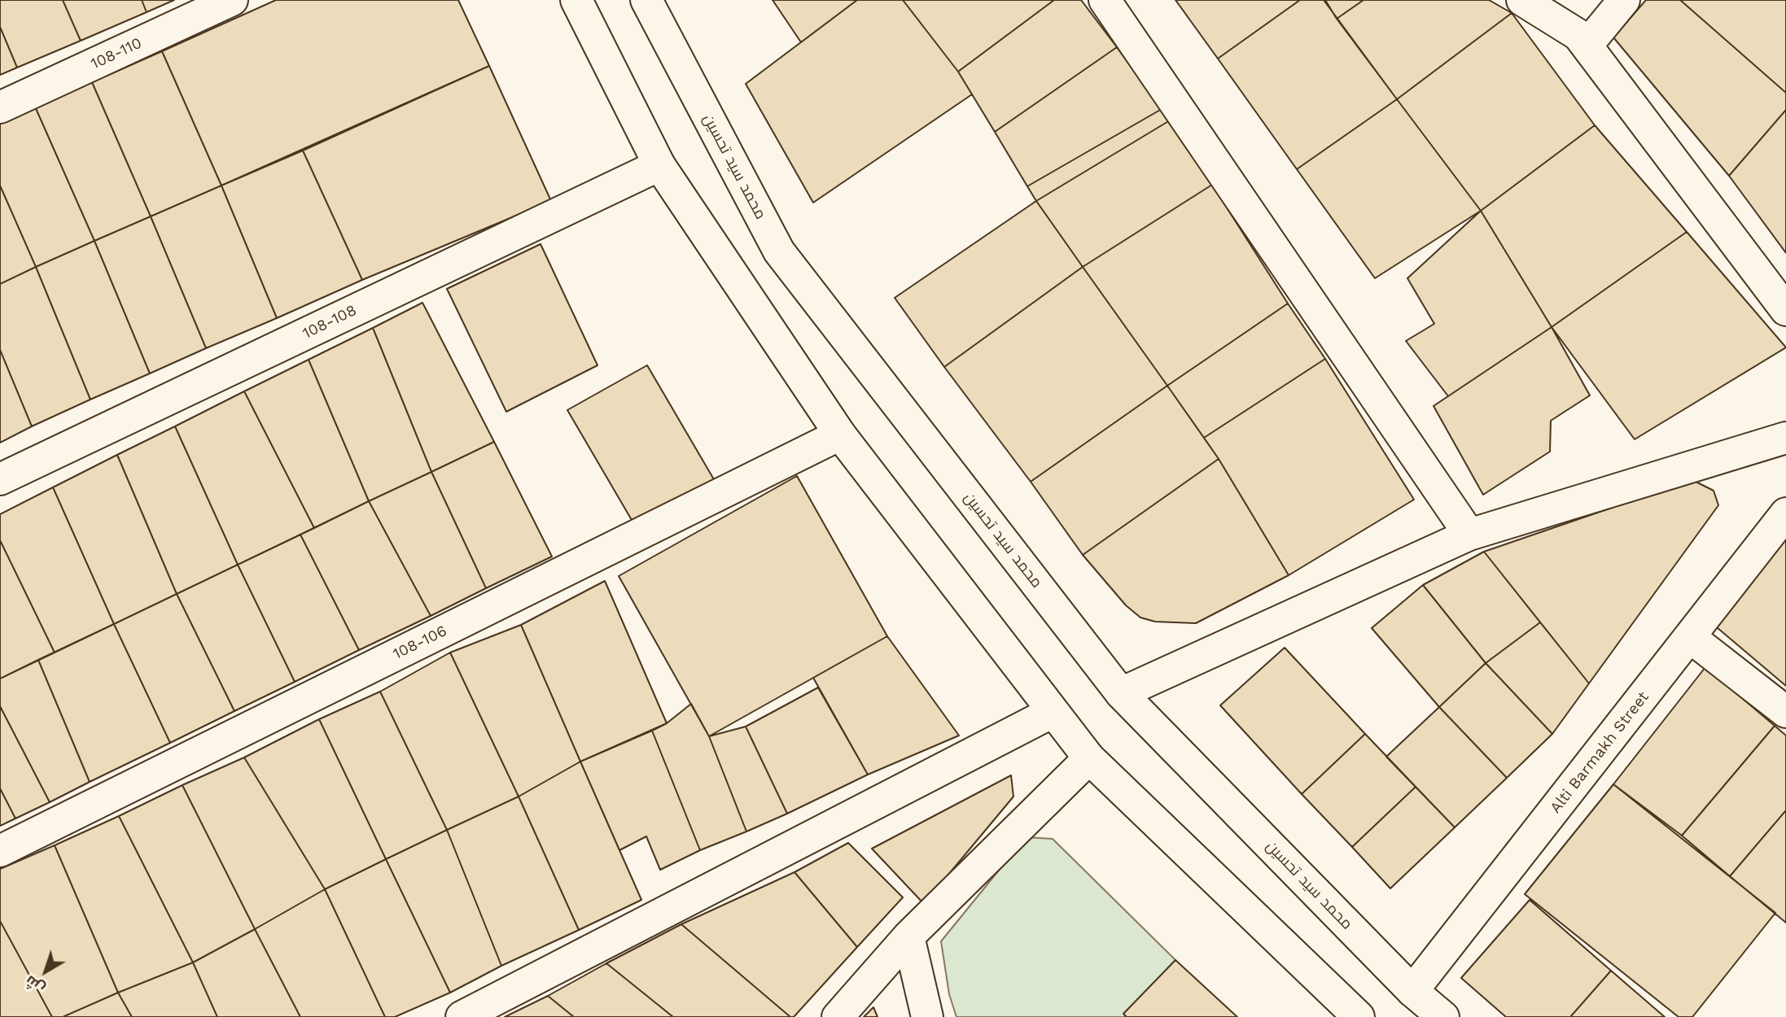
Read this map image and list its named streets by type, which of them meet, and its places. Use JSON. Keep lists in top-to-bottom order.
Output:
{
  "streets": {
    "street": [
      "108-110",
      "محمد سید تحسین",
      "108-108",
      "108-106",
      "Alti Barmakh Street"
    ]
  },
  "crossings": [
    ["محمد سید تحسین", "Alti Barmakh Street"]
  ],
  "north": "bottom left"
}
